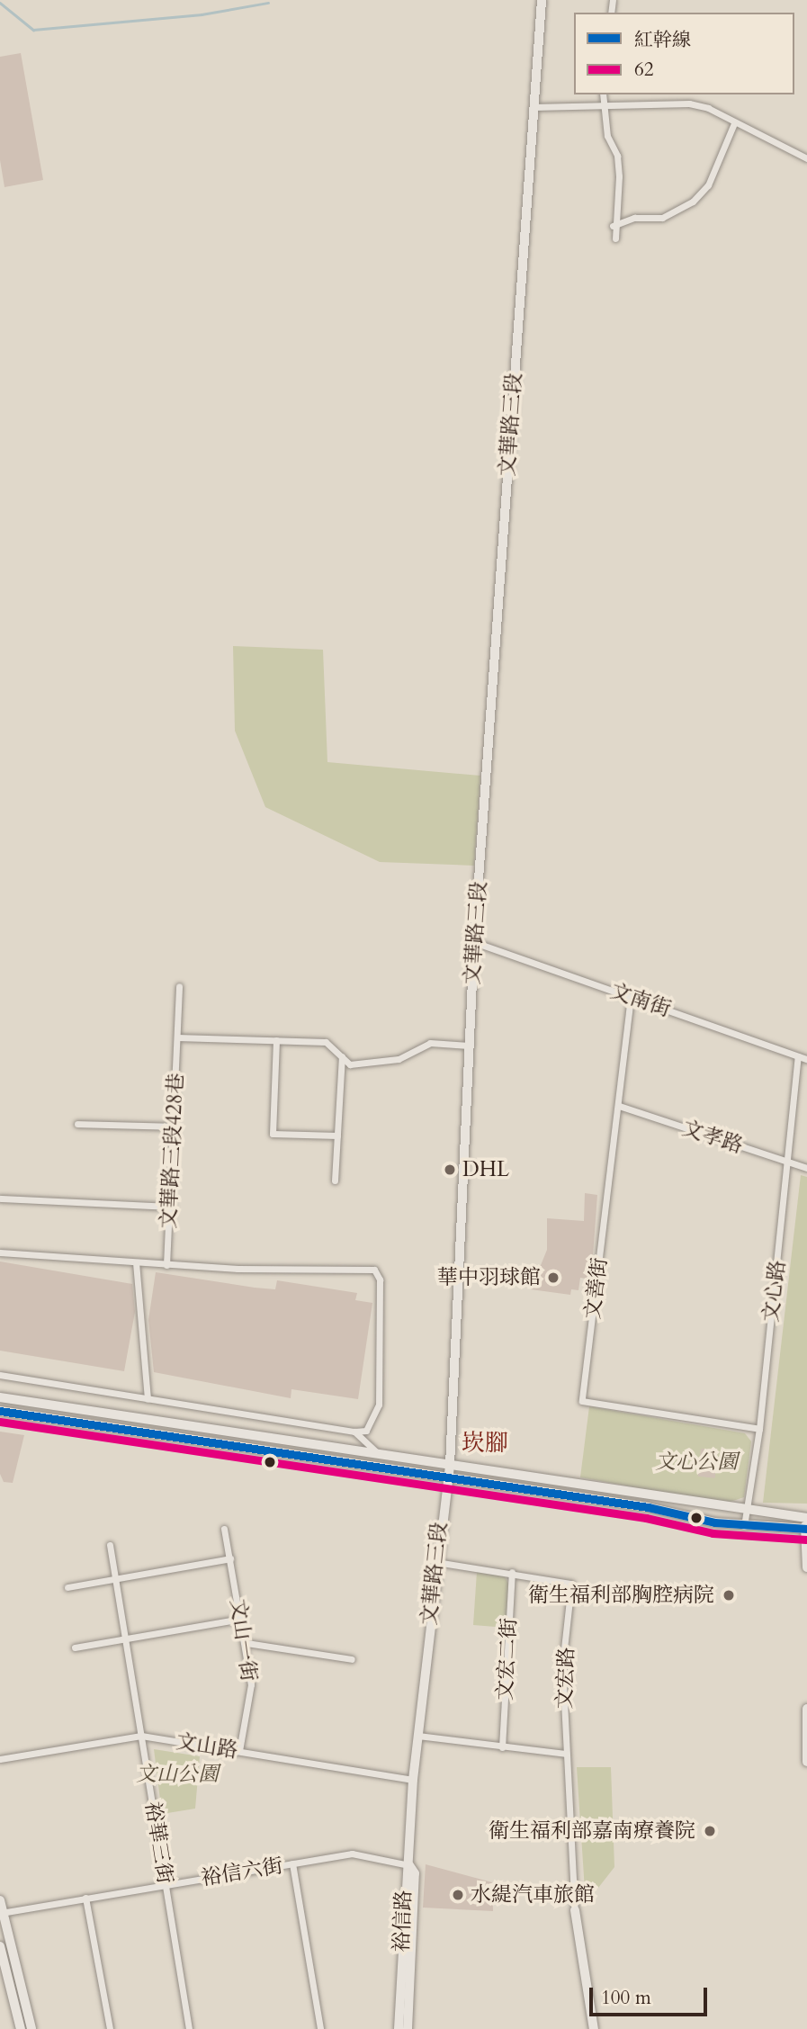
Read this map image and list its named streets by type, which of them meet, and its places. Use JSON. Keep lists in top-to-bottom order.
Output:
{
  "streets": {
    "street": [
      "文華路三段",
      "文南街",
      "文孝路",
      "文華路三段428巷",
      "文善街",
      "文心路",
      "文山一街",
      "文宏二街",
      "文宏路",
      "文山路",
      "裕華三街",
      "裕信六街",
      "裕信路"
    ]
  },
  "crossings": [
    ["文華路三段", "文南街"],
    ["文華路三段", "文宏路"],
    ["文華路三段", "文山路"],
    ["文華路三段", "裕信六街"],
    ["文華路三段", "裕信路"],
    ["文南街", "文善街"],
    ["文南街", "文心路"],
    ["文孝路", "文善街"],
    ["文孝路", "文心路"],
    ["文善街", "文心路"],
    ["文山一街", "文山路"],
    ["文宏二街", "文宏路"],
    ["文山路", "裕華三街"],
    ["裕華三街", "裕信六街"],
    ["裕信六街", "裕信路"]
  ],
  "districts": ["崁腳"],
  "parks": ["文心公園", "文山公園"],
  "places": [
    "DHL",
    "華中羽球館",
    "衛生福利部胸腔病院",
    "衛生福利部嘉南療養院",
    "水緹汽車旅館"
  ],
  "lines": ["transit line 紅幹線", "transit line 62"],
  "legend": ["紅幹線", "62"],
  "scale_bar": "100 m"
}
